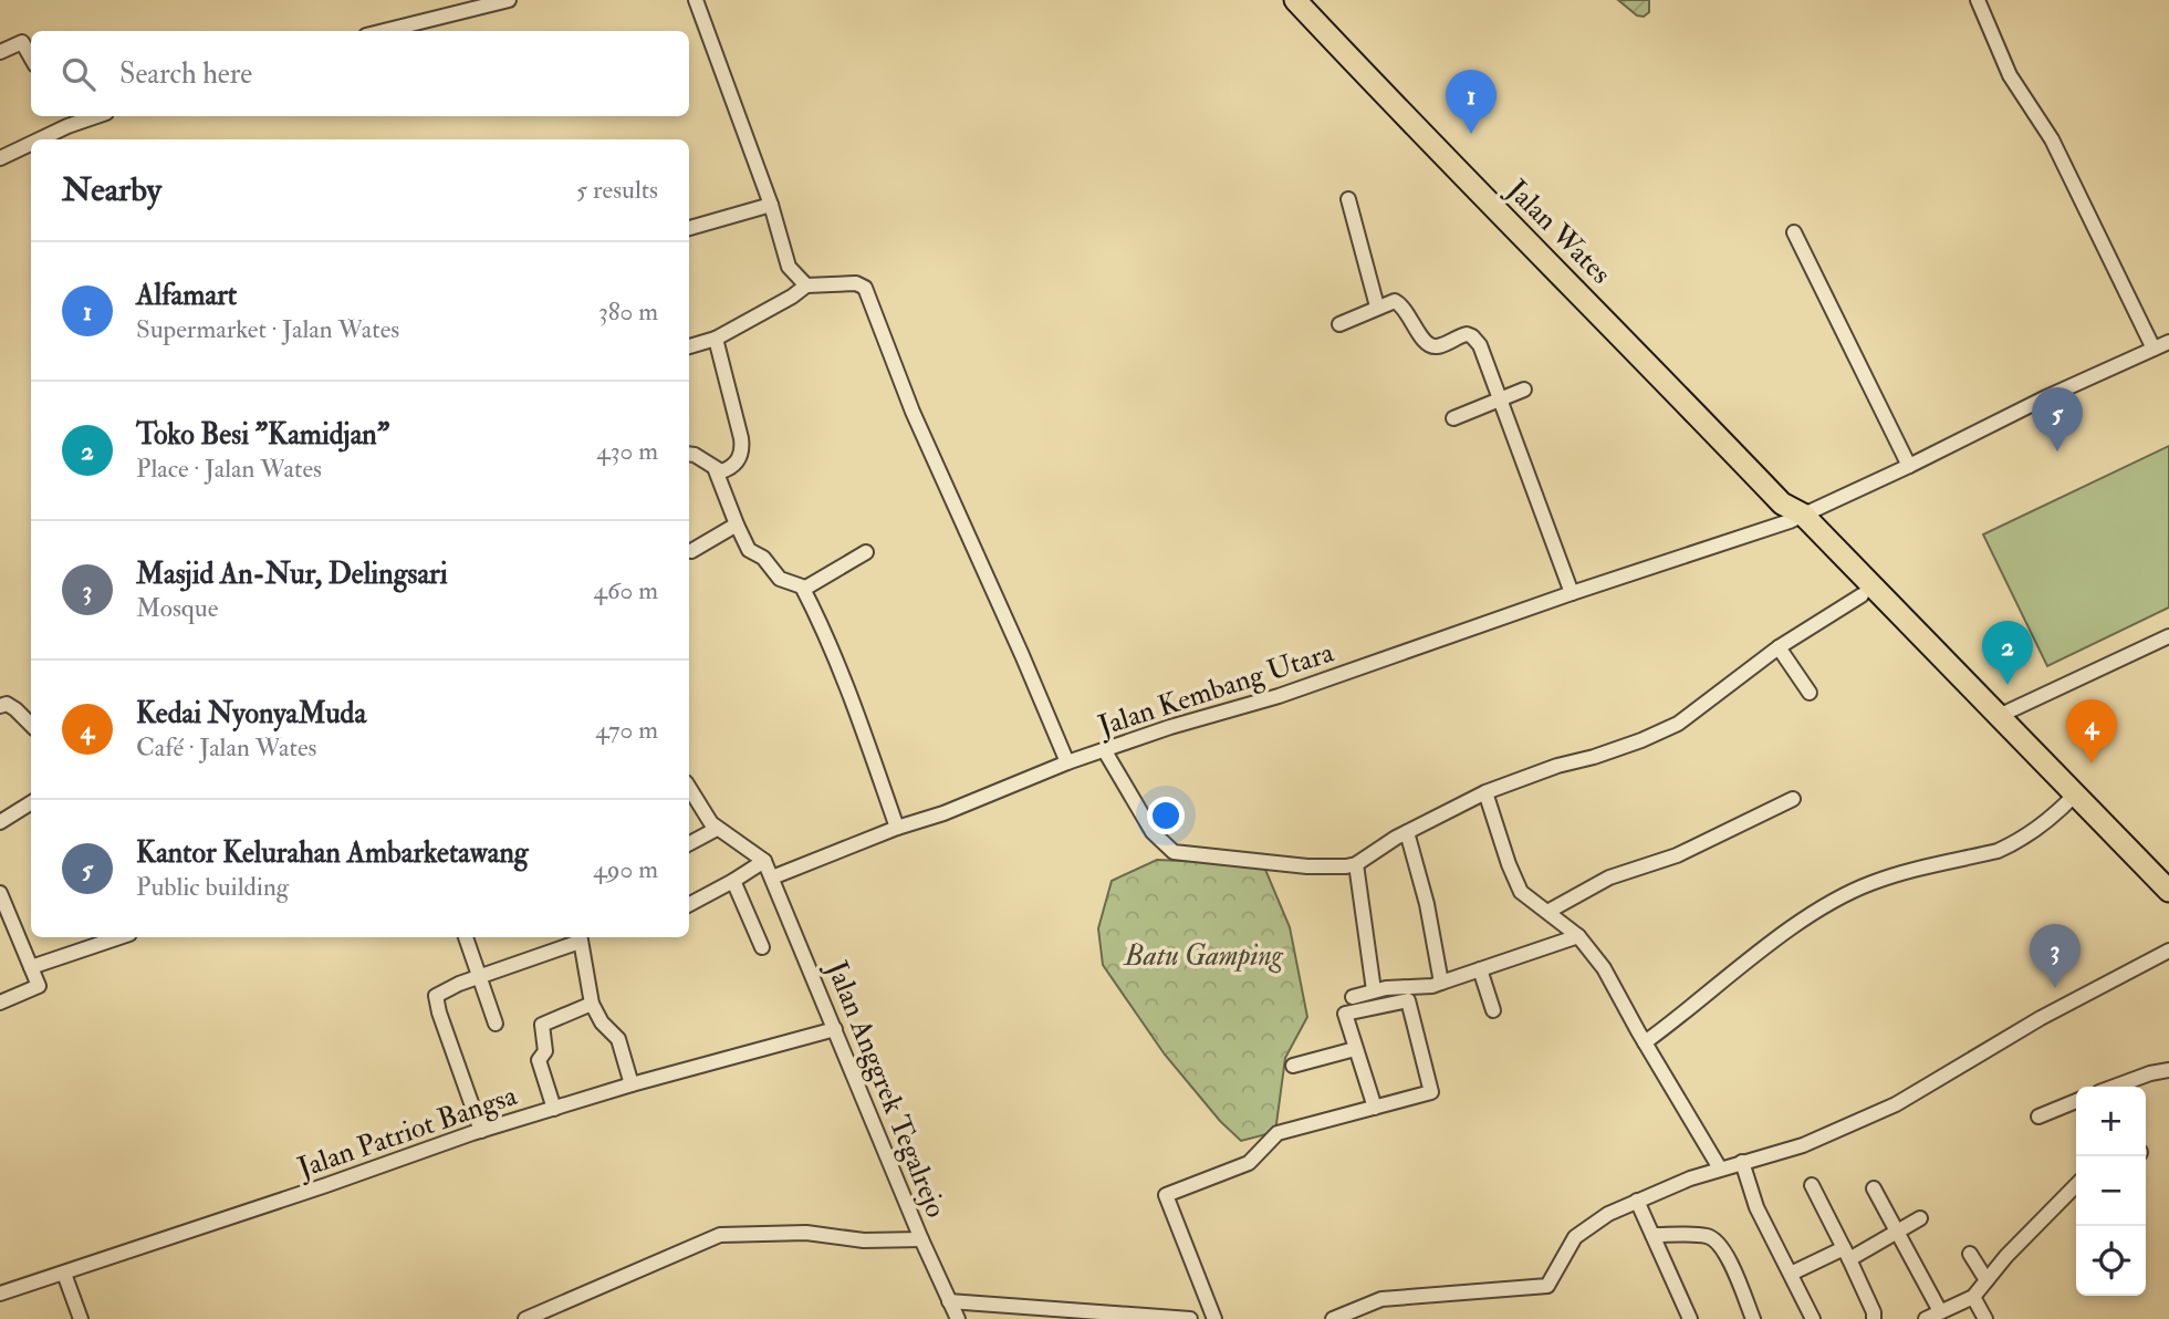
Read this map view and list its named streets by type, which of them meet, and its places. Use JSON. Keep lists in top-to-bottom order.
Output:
{
  "streets": {
    "highway": ["Jalan Wates"],
    "street": ["Jalan Kembang Utara", "Jalan Anggrek Tegalrejo", "Jalan Patriot Bangsa"]
  },
  "crossings": [
    ["Jalan Wates", "Jalan Kembang Utara"],
    ["Jalan Kembang Utara", "Jalan Anggrek Tegalrejo"],
    ["Jalan Anggrek Tegalrejo", "Jalan Patriot Bangsa"]
  ],
  "parks": ["Batu Gamping"],
  "page": {
    "search": "Search here",
    "pins": [
      "1",
      "5",
      "2",
      "4",
      "3"
    ],
    "heading": ["Nearby", "5 results"],
    "list": [
      {
        "mark": "1",
        "name": "Alfamart",
        "note": "Supermarket · Jalan Wates",
        "value": "380 m"
      },
      {
        "mark": "2",
        "name": "Toko Besi \"Kamidjan\"",
        "note": "Place · Jalan Wates",
        "value": "430 m"
      },
      {
        "mark": "3",
        "name": "Masjid An-Nur, Delingsari",
        "note": "Mosque",
        "value": "460 m"
      },
      {
        "mark": "4",
        "name": "Kedai NyonyaMuda",
        "note": "Café · Jalan Wates",
        "value": "470 m"
      },
      {
        "mark": "5",
        "name": "Kantor Kelurahan Ambarketawang",
        "note": "Public building",
        "value": "490 m"
      }
    ],
    "map_buttons": ["+", "−"]
  }
}
